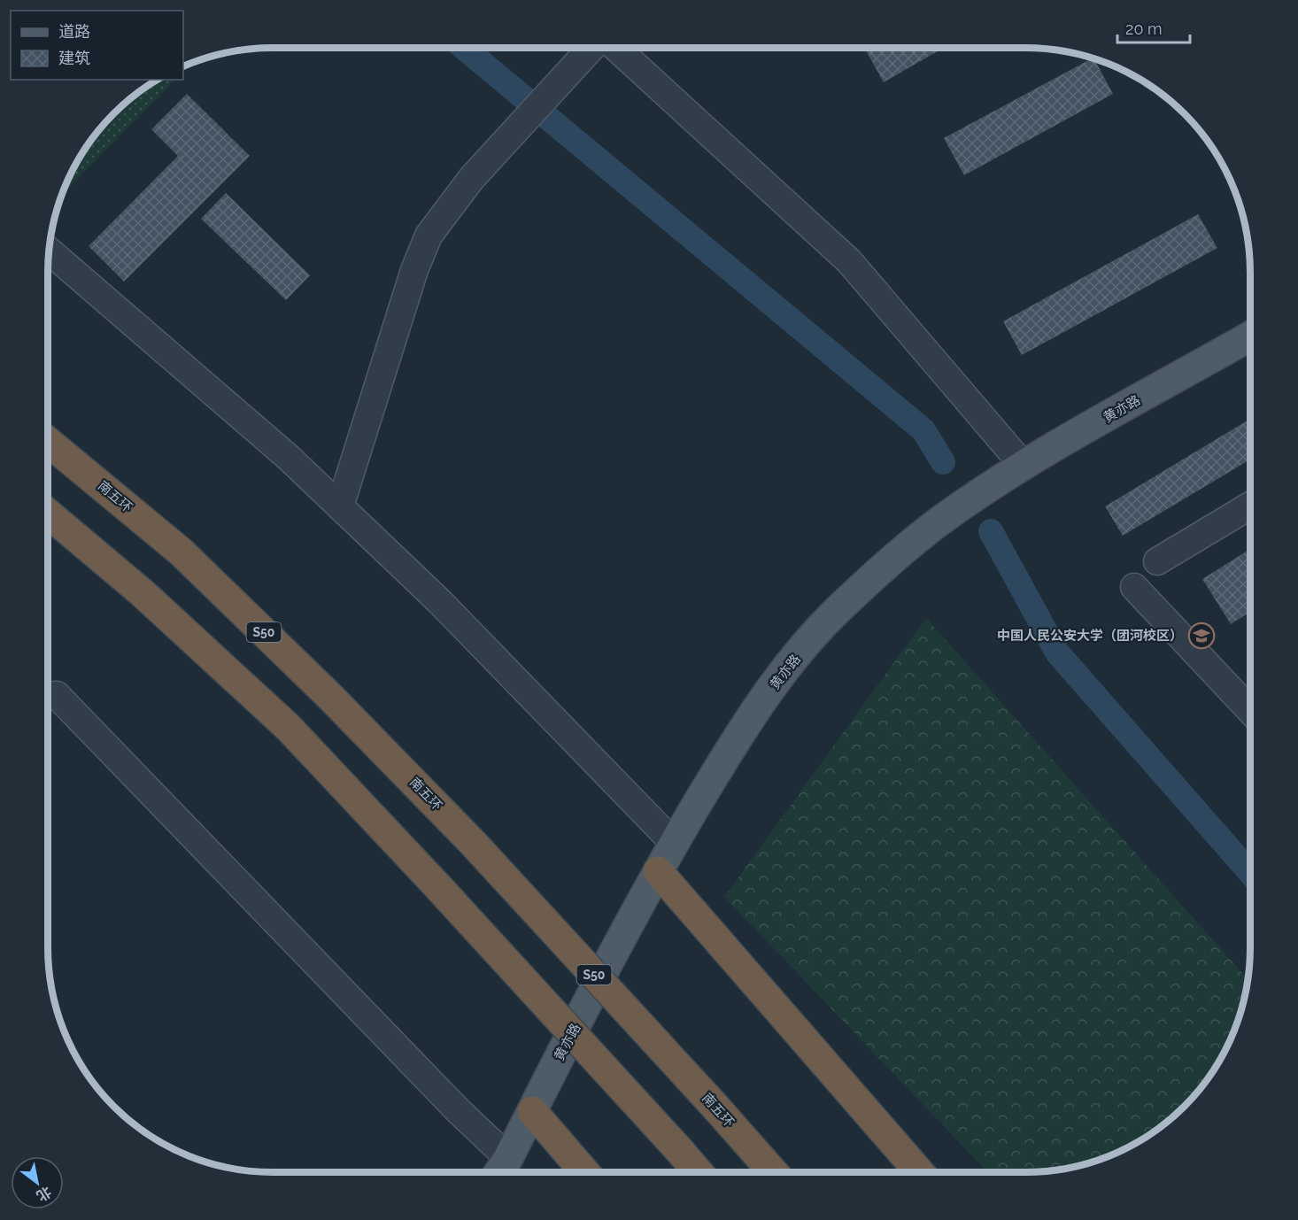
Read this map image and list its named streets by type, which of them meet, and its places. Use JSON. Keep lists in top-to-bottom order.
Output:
{
  "streets": {
    "highway": ["南五环", "S50"],
    "main road": ["黄亦路"]
  },
  "places": {
    "school or university": ["中国人民公安大学（团河校区）"]
  },
  "legend": ["道路", "建筑"],
  "scale_bar": "20 m",
  "north": "bottom right"
}
